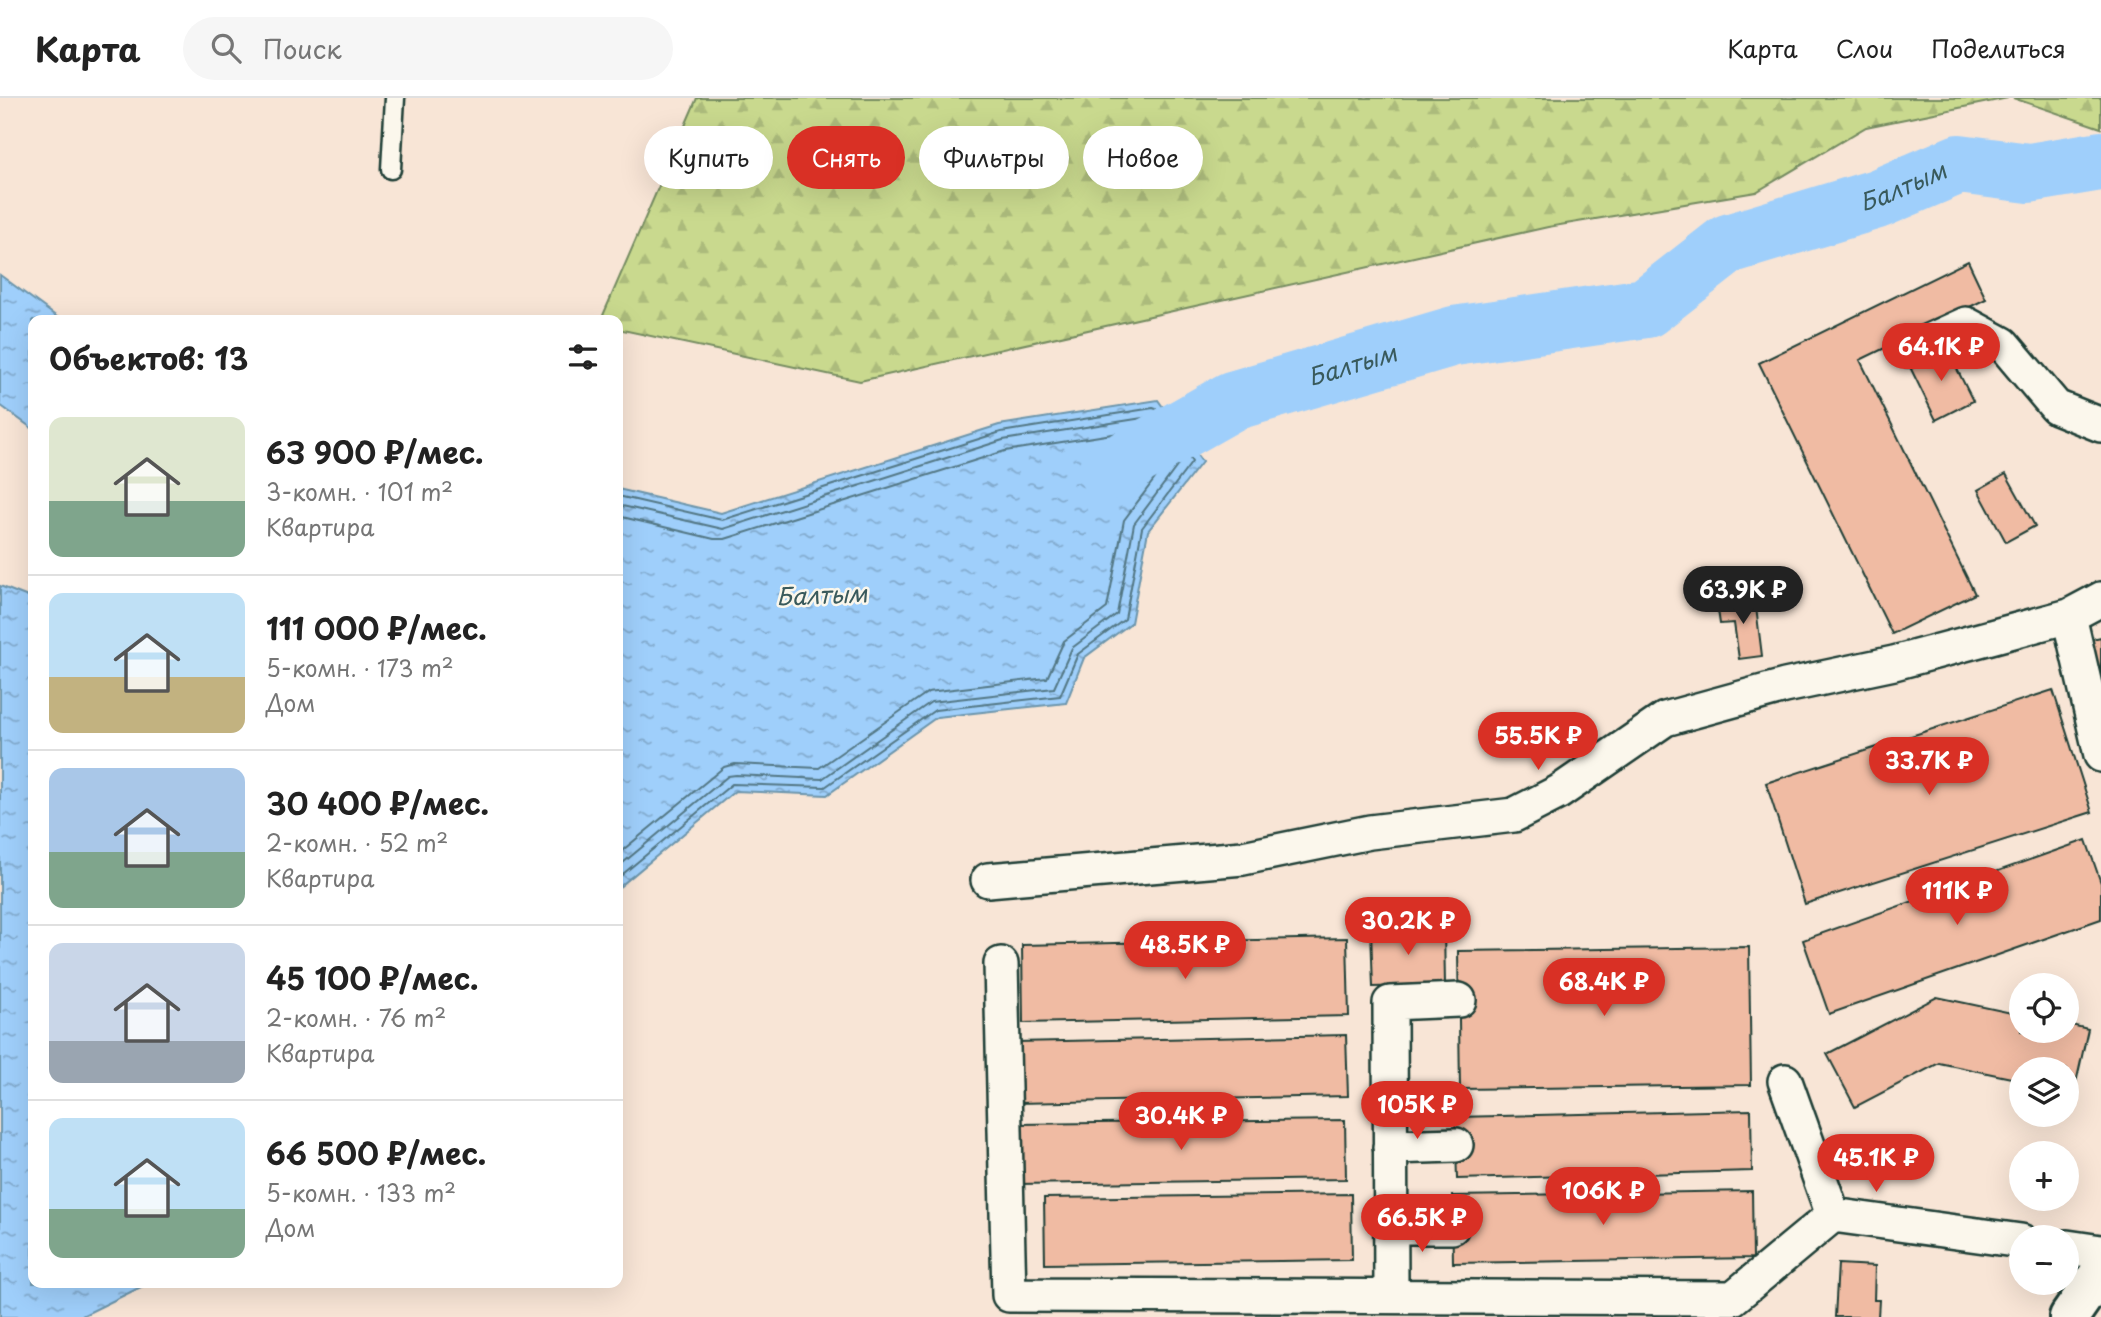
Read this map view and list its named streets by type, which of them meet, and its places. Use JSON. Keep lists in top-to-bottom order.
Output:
{
  "water": ["Балтым"],
  "page": {
    "header": "Карта",
    "search": "Поиск",
    "nav": ["Карта", "Слои", "Поделиться"],
    "chip": [
      "Купить",
      "Снять",
      "Фильтры",
      "Новое"
    ],
    "heading": "Объектов: 13",
    "price": [
      "64.1K ₽",
      "63.9K ₽",
      "55.5K ₽",
      "33.7K ₽",
      "111K ₽",
      "30.2K ₽",
      "48.5K ₽",
      "68.4K ₽",
      "105K ₽",
      "30.4K ₽",
      "45.1K ₽",
      "106K ₽",
      "66.5K ₽"
    ],
    "list": [
      {
        "name": "63 900 ₽/мес.",
        "note": "3-комн. · 101 m² · Квартира"
      },
      {
        "name": "111 000 ₽/мес.",
        "note": "5-комн. · 173 m² · Дом"
      },
      {
        "name": "30 400 ₽/мес.",
        "note": "2-комн. · 52 m² · Квартира"
      },
      {
        "name": "45 100 ₽/мес.",
        "note": "2-комн. · 76 m² · Квартира"
      },
      {
        "name": "66 500 ₽/мес.",
        "note": "5-комн. · 133 m² · Дом"
      }
    ],
    "map_buttons": ["+", "−"]
  }
}
